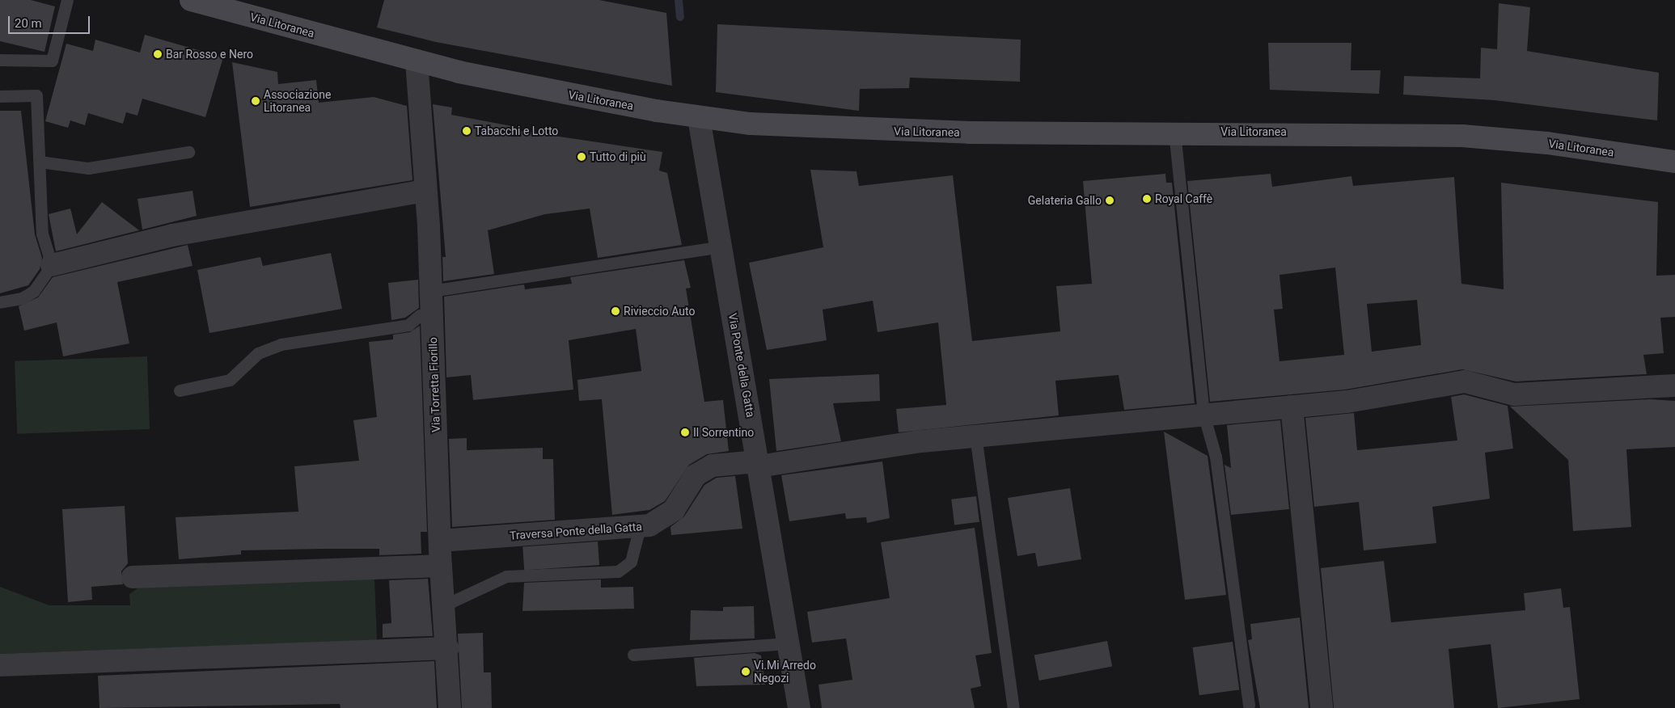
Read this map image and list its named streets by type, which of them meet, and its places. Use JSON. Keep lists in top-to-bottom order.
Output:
{
  "streets": {
    "street": [
      "Via Litoranea",
      "Via Ponte della Gatta",
      "Via Torretta Fiorillo",
      "Traversa Ponte della Gatta"
    ]
  },
  "crossings": [
    ["Via Litoranea", "Via Ponte della Gatta"],
    ["Via Litoranea", "Via Torretta Fiorillo"],
    ["Via Ponte della Gatta", "Traversa Ponte della Gatta"],
    ["Via Torretta Fiorillo", "Traversa Ponte della Gatta"]
  ],
  "places": [
    "Bar Rosso e Nero",
    "Associazione Litoranea",
    "Tabacchi e Lotto",
    "Tutto di più",
    "Royal Caffè",
    "Gelateria Gallo",
    "Rivieccio Auto",
    "Il Sorrentino",
    "Vi.Mi Arredo Negozi"
  ],
  "scale_bar": "20 m"
}
